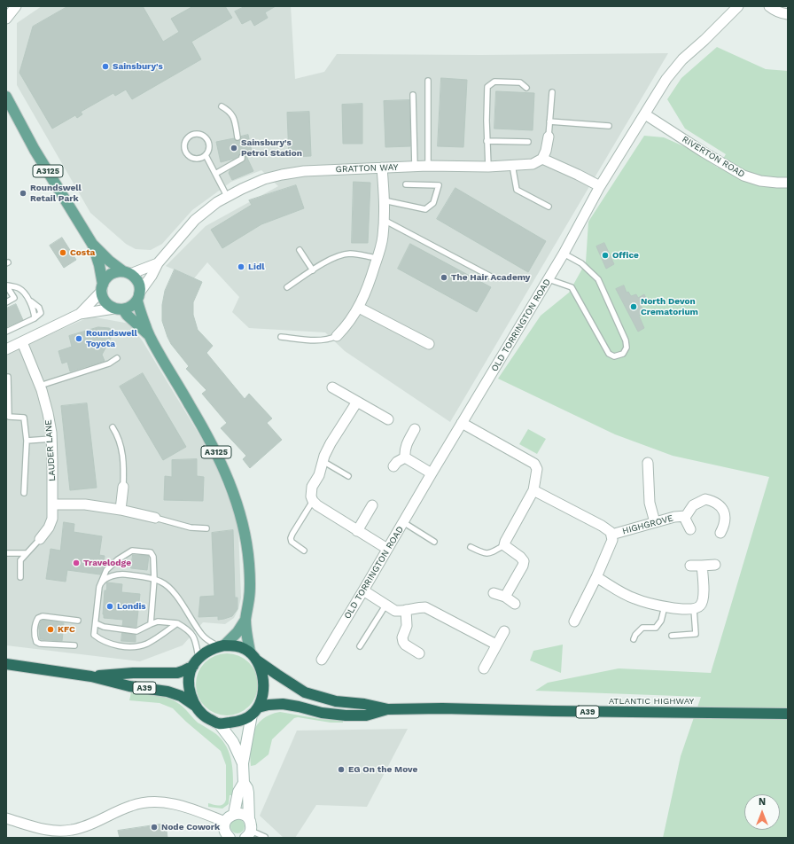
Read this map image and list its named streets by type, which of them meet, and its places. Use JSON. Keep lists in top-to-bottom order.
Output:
{
  "streets": {
    "highway": ["A39", "ATLANTIC HIGHWAY"],
    "main road": ["A3125"],
    "street": [
      "RIVERTON ROAD",
      "GRATTON WAY",
      "OLD TORRINGTON ROAD",
      "LAUDER LANE",
      "HIGHGROVE"
    ]
  },
  "crossings": [
    ["RIVERTON ROAD", "OLD TORRINGTON ROAD"],
    ["GRATTON WAY", "A3125"],
    ["A3125", "A39"],
    ["A3125", "ATLANTIC HIGHWAY"],
    ["A39", "ATLANTIC HIGHWAY"]
  ],
  "places": [
    "Sainsbury's",
    "Sainsbury's Petrol Station",
    "Roundswell Retail Park",
    "Costa",
    "Office",
    "Lidl",
    "The Hair Academy",
    "North Devon Crematorium",
    "Roundswell Toyota",
    "Travelodge",
    "Londis",
    "KFC",
    "EG On the Move",
    "Node Cowork"
  ],
  "north": "top"
}
